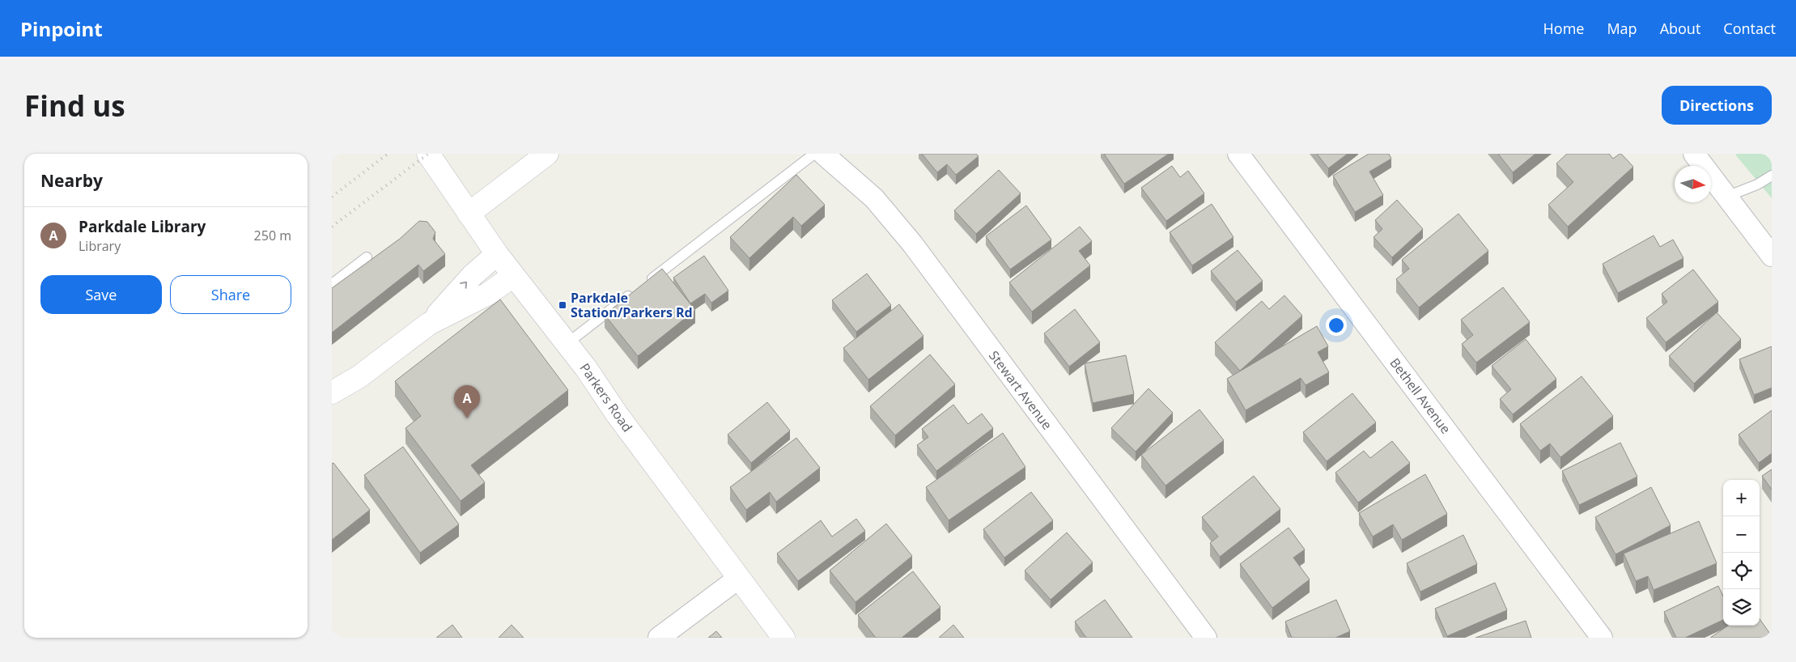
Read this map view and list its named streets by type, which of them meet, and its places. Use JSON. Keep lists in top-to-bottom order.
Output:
{
  "streets": {
    "street": ["Stewart Avenue", "Bethell Avenue", "Parkers Road"]
  },
  "places": {
    "transit": ["Parkdale Station/Parkers Rd"]
  },
  "north": "right",
  "page": {
    "header": "Pinpoint",
    "nav": [
      "Home",
      "Map",
      "About",
      "Contact"
    ],
    "buttons": [
      "Directions",
      ["Save", "Share"]
    ],
    "title": "Find us",
    "heading": "Nearby",
    "list": [
      {
        "mark": "A",
        "name": "Parkdale Library",
        "note": "Library",
        "value": "250 m"
      }
    ],
    "pins": "A",
    "map_buttons": ["+", "−"]
  }
}
